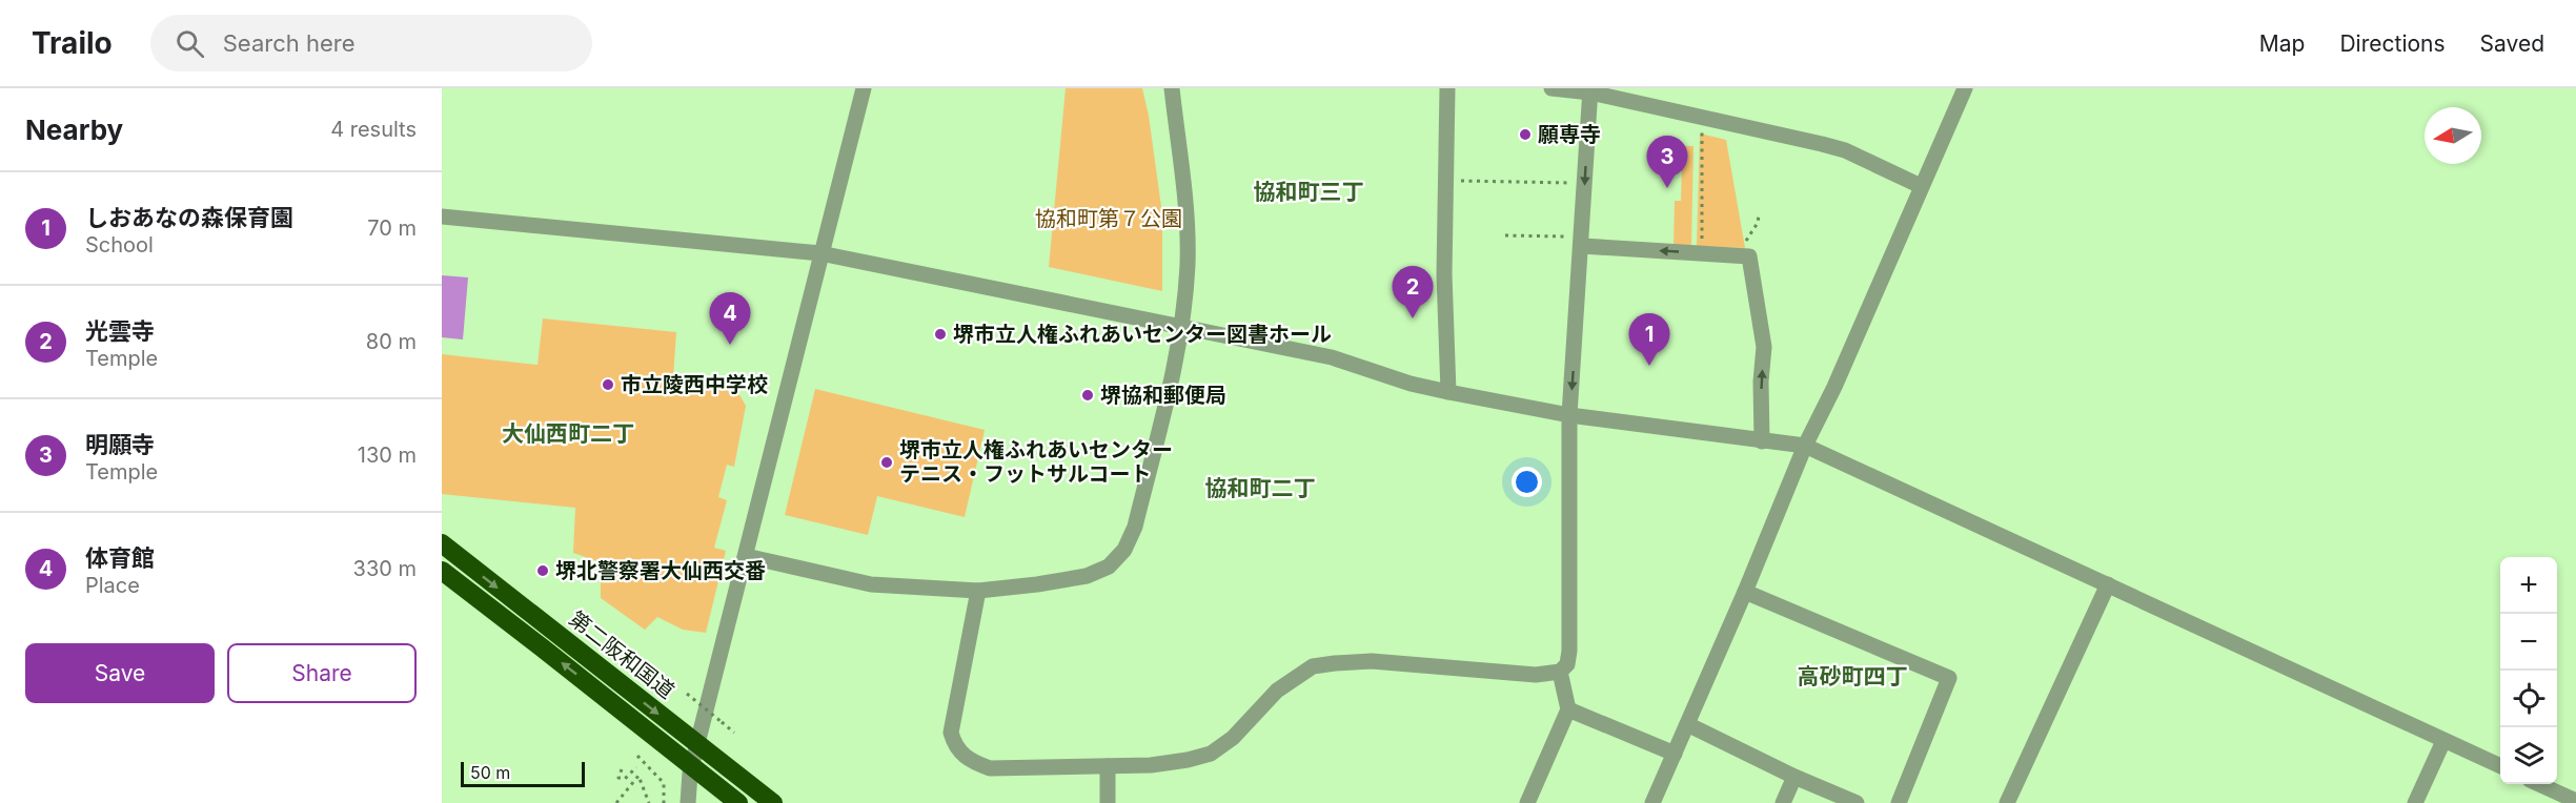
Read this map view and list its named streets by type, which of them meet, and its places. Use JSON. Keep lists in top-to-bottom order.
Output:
{
  "streets": {
    "highway": ["第二阪和国道"]
  },
  "districts": [
    "協和町三丁",
    "大仙西町二丁",
    "協和町二丁",
    "高砂町四丁"
  ],
  "parks": ["協和町第７公園"],
  "places": [
    "願専寺",
    "堺市立人権ふれあいセンター図書ホール",
    "市立陵西中学校",
    "堺協和郵便局",
    "堺市立人権ふれあいセンター テニス・フットサルコート",
    "堺北警察署大仙西交番"
  ],
  "scale_bar": "50 m",
  "north": "left",
  "page": {
    "header": "Trailo",
    "search": "Search here",
    "nav": ["Map", "Directions", "Saved"],
    "heading": ["Nearby", "4 results"],
    "pins": [
      "3",
      "2",
      "4",
      "1"
    ],
    "list": [
      {
        "mark": "1",
        "name": "しおあなの森保育園",
        "note": "School",
        "value": "70 m"
      },
      {
        "mark": "2",
        "name": "光雲寺",
        "note": "Temple",
        "value": "80 m"
      },
      {
        "mark": "3",
        "name": "明願寺",
        "note": "Temple",
        "value": "130 m"
      },
      {
        "mark": "4",
        "name": "体育館",
        "note": "Place",
        "value": "330 m"
      }
    ],
    "map_buttons": ["+", "−"],
    "buttons": ["Save", "Share"],
    "scale": "50 m"
  }
}
